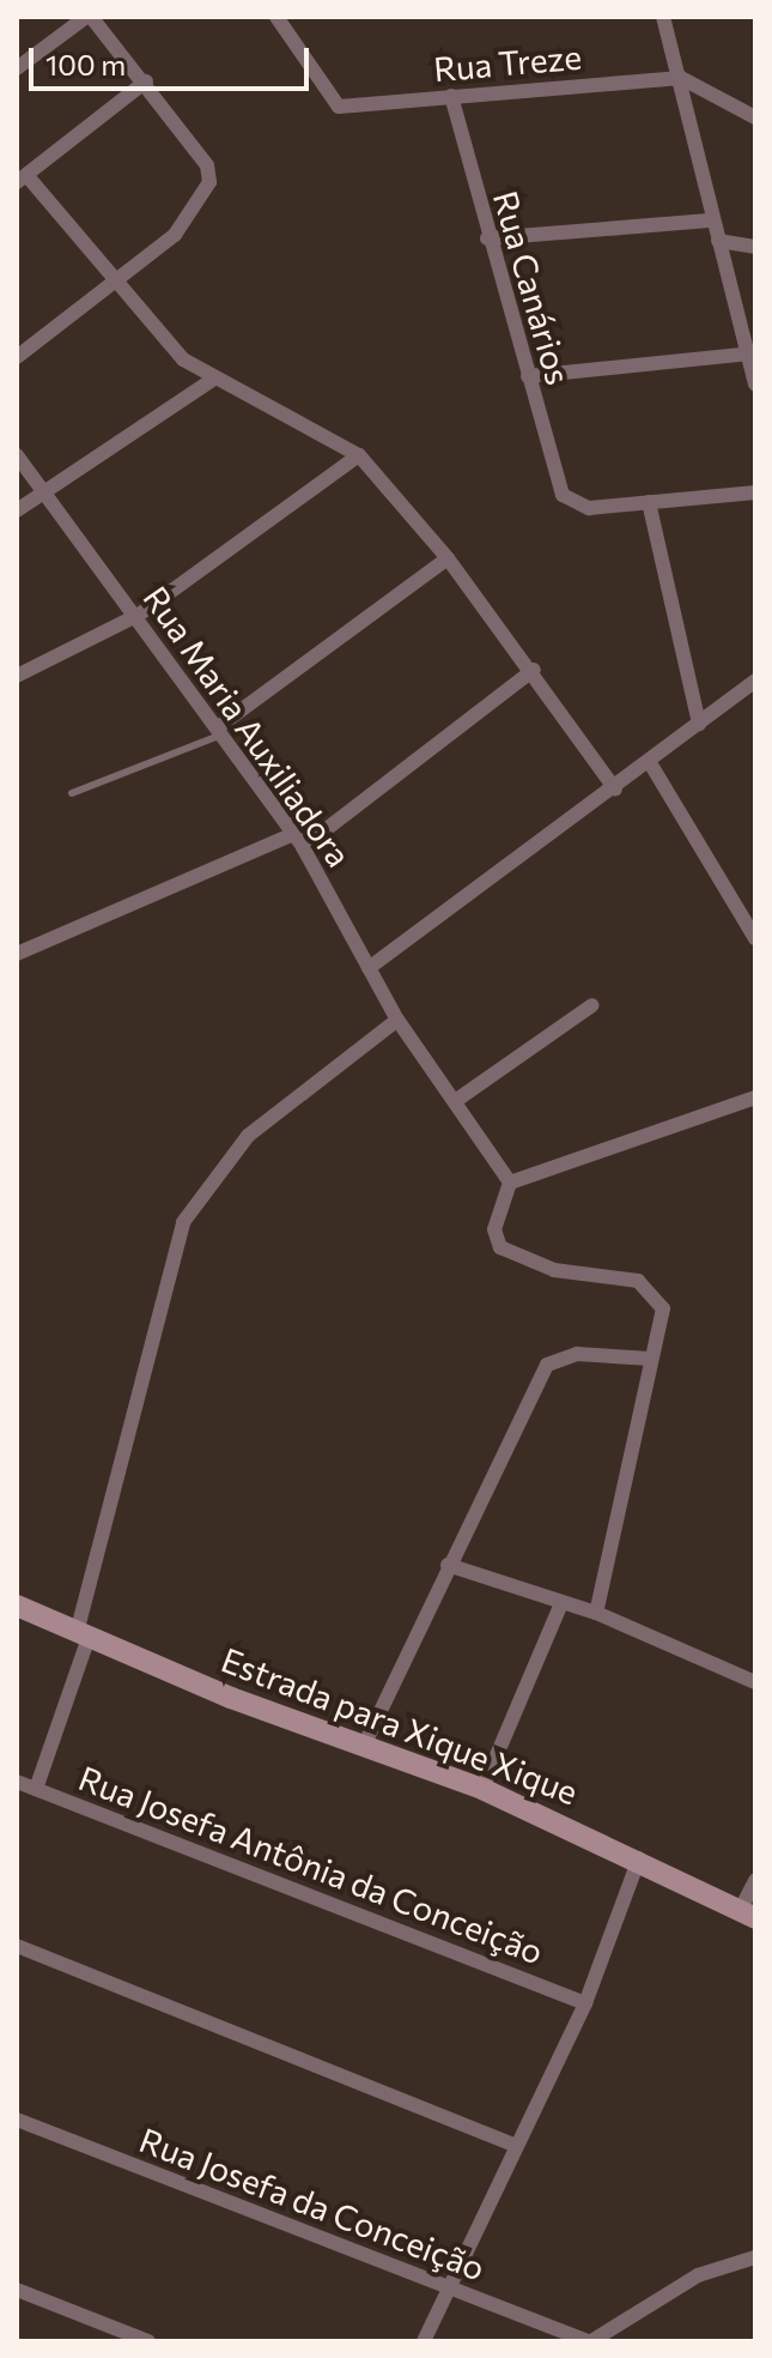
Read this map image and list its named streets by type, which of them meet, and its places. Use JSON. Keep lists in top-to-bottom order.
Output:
{
  "streets": {
    "street": [
      "Rua Treze",
      "Rua Canários",
      "Rua Maria Auxiliadora",
      "Estrada para Xique Xique",
      "Rua Josefa Antônia da Conceição",
      "Rua Josefa da Conceição"
    ]
  },
  "crossings": [
    ["Rua Treze", "Rua Canários"]
  ],
  "scale_bar": "100 m"
}
